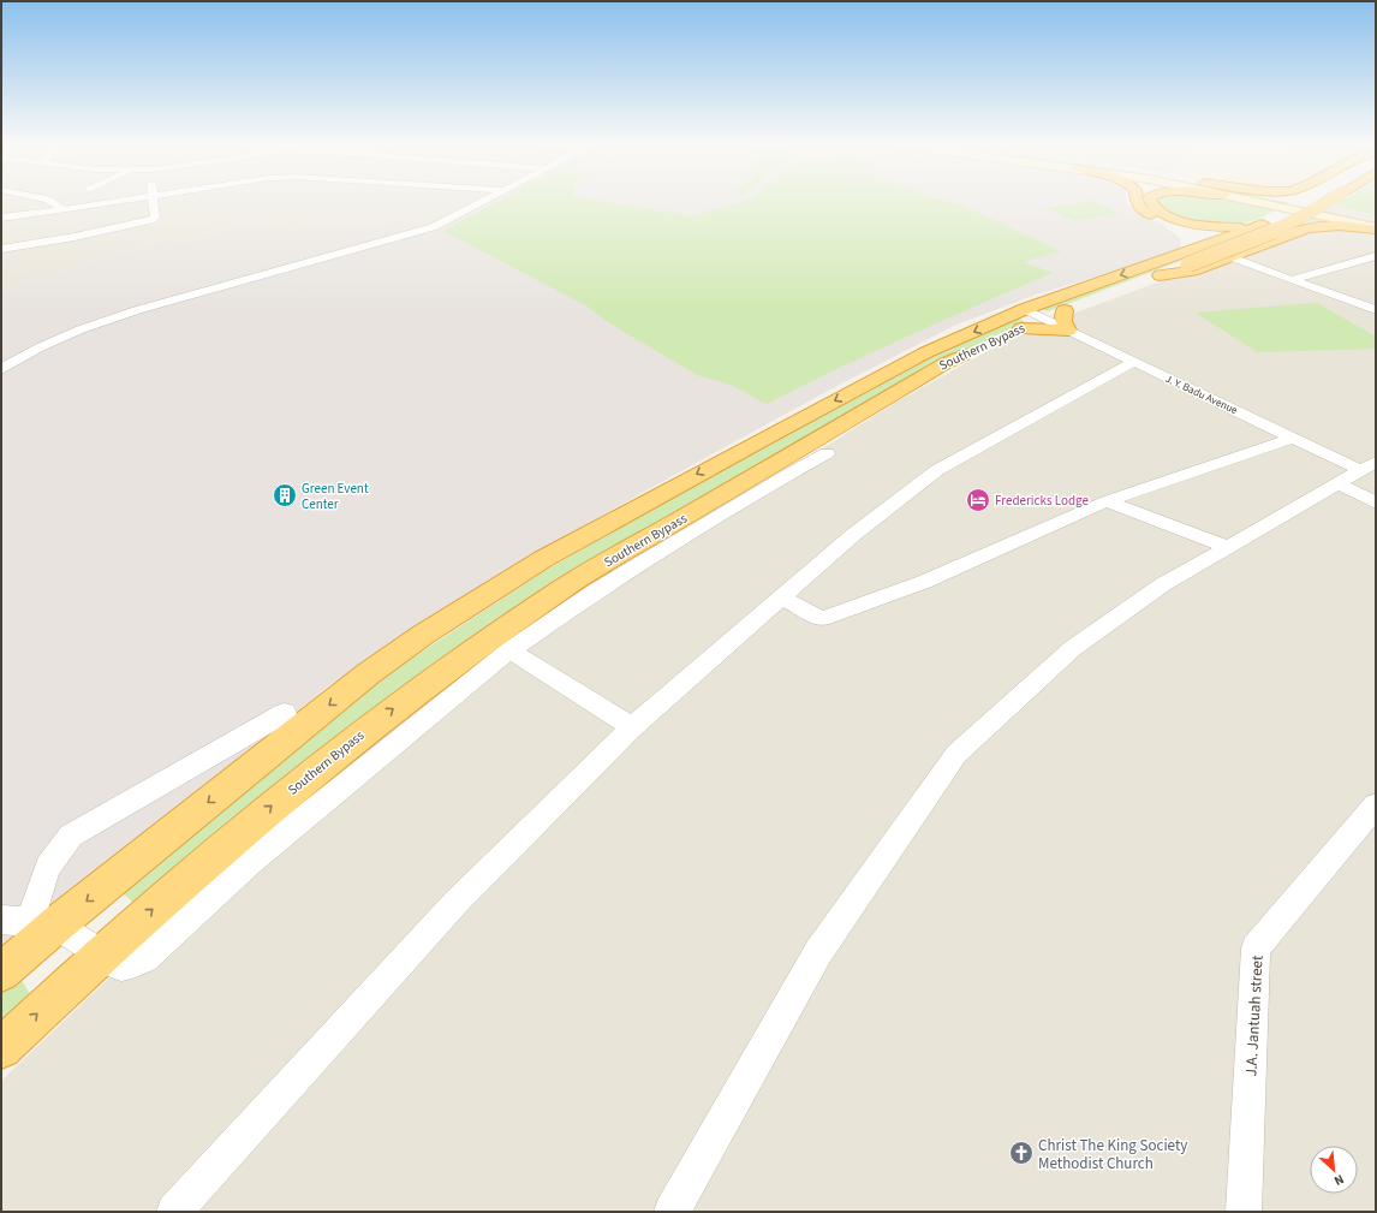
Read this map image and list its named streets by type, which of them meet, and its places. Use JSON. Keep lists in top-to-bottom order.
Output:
{
  "streets": {
    "highway": ["Southern Bypass"],
    "street": ["J. Y. Badu Avenue", "J.A. Jantuah street"]
  },
  "crossings": [
    ["Southern Bypass", "J. Y. Badu Avenue"]
  ],
  "places": {
    "building": ["Green Event Center"],
    "hotel": ["Fredericks Lodge"],
    "church": ["Christ The King Society Methodist Church"]
  },
  "north": "bottom right"
}
